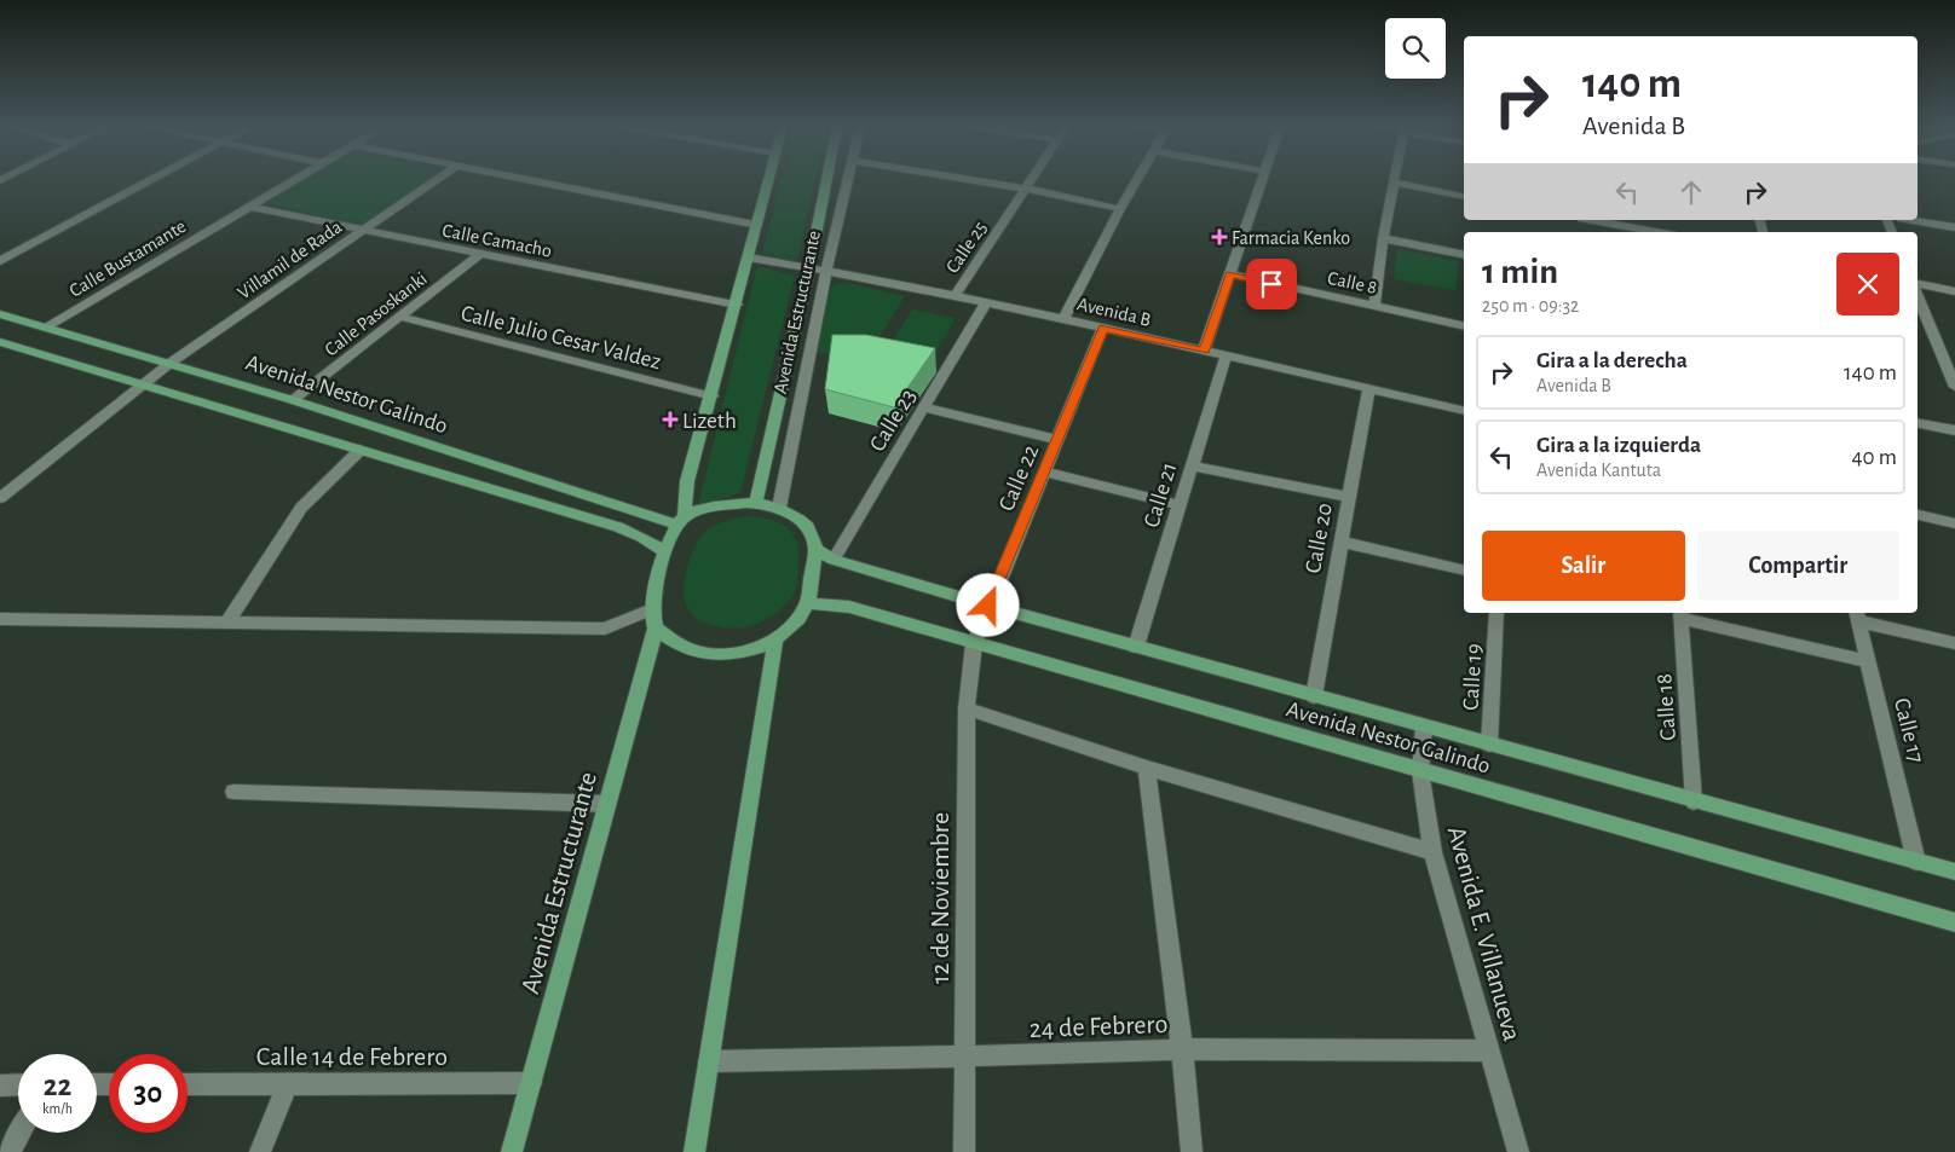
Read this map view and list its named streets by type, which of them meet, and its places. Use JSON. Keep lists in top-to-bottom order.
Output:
{
  "streets": {
    "main road": ["Avenida Estructurante", "Avenida Nestor Galindo"],
    "street": [
      "Calle Camacho",
      "Calle 25",
      "Calle Bustamante",
      "Villamil de Rada",
      "Calle 8",
      "Avenida B",
      "Calle Pasoskanki",
      "Calle Julio Cesar Valdez",
      "Calle 23",
      "Calle 22",
      "Calle 21",
      "Calle 20",
      "Calle 19",
      "Calle 18",
      "Calle 17",
      "12 de Noviembre",
      "Avenida E. Villanueva",
      "24 de Febrero",
      "Calle 14 de Febrero"
    ]
  },
  "crossings": [
    ["Calle Camacho", "Calle Bustamante"],
    ["Calle Camacho", "Villamil de Rada"],
    ["Calle Camacho", "Calle Pasoskanki"],
    ["Calle 25", "Avenida B"],
    ["Calle Bustamante", "Avenida Nestor Galindo"],
    ["Villamil de Rada", "Avenida Nestor Galindo"],
    ["Avenida B", "Avenida Estructurante"],
    ["Avenida B", "Calle 23"],
    ["Avenida B", "Calle 22"],
    ["Avenida B", "Calle 21"],
    ["Avenida B", "Calle 20"],
    ["Avenida Estructurante", "Avenida Nestor Galindo"],
    ["Avenida Estructurante", "Calle 14 de Febrero"],
    ["Calle Pasoskanki", "Calle Julio Cesar Valdez"],
    ["Calle Pasoskanki", "Avenida Nestor Galindo"],
    ["Avenida Nestor Galindo", "Calle 23"],
    ["Avenida Nestor Galindo", "Calle 22"],
    ["Avenida Nestor Galindo", "Calle 21"],
    ["Avenida Nestor Galindo", "Calle 20"],
    ["Avenida Nestor Galindo", "Calle 19"],
    ["Avenida Nestor Galindo", "Calle 18"],
    ["Avenida Nestor Galindo", "Calle 17"],
    ["Avenida Nestor Galindo", "12 de Noviembre"],
    ["Avenida Nestor Galindo", "Avenida E. Villanueva"],
    ["Calle 22", "12 de Noviembre"],
    ["12 de Noviembre", "24 de Febrero"],
    ["Avenida E. Villanueva", "24 de Febrero"]
  ],
  "places": {
    "health": ["Farmacia Kenko", "Lizeth"]
  },
  "page": {
    "turn": ["140 m", "Avenida B"],
    "heading": ["1 min", "250 m · 09:32"],
    "list": [
      {
        "name": "Gira a la derecha",
        "note": "Avenida B",
        "value": "140 m"
      },
      {
        "name": "Gira a la izquierda",
        "note": "Avenida Kantuta",
        "value": "40 m"
      }
    ],
    "buttons": ["Salir", "Compartir"],
    "speed": "22 km/h",
    "limit": "30"
  }
}
